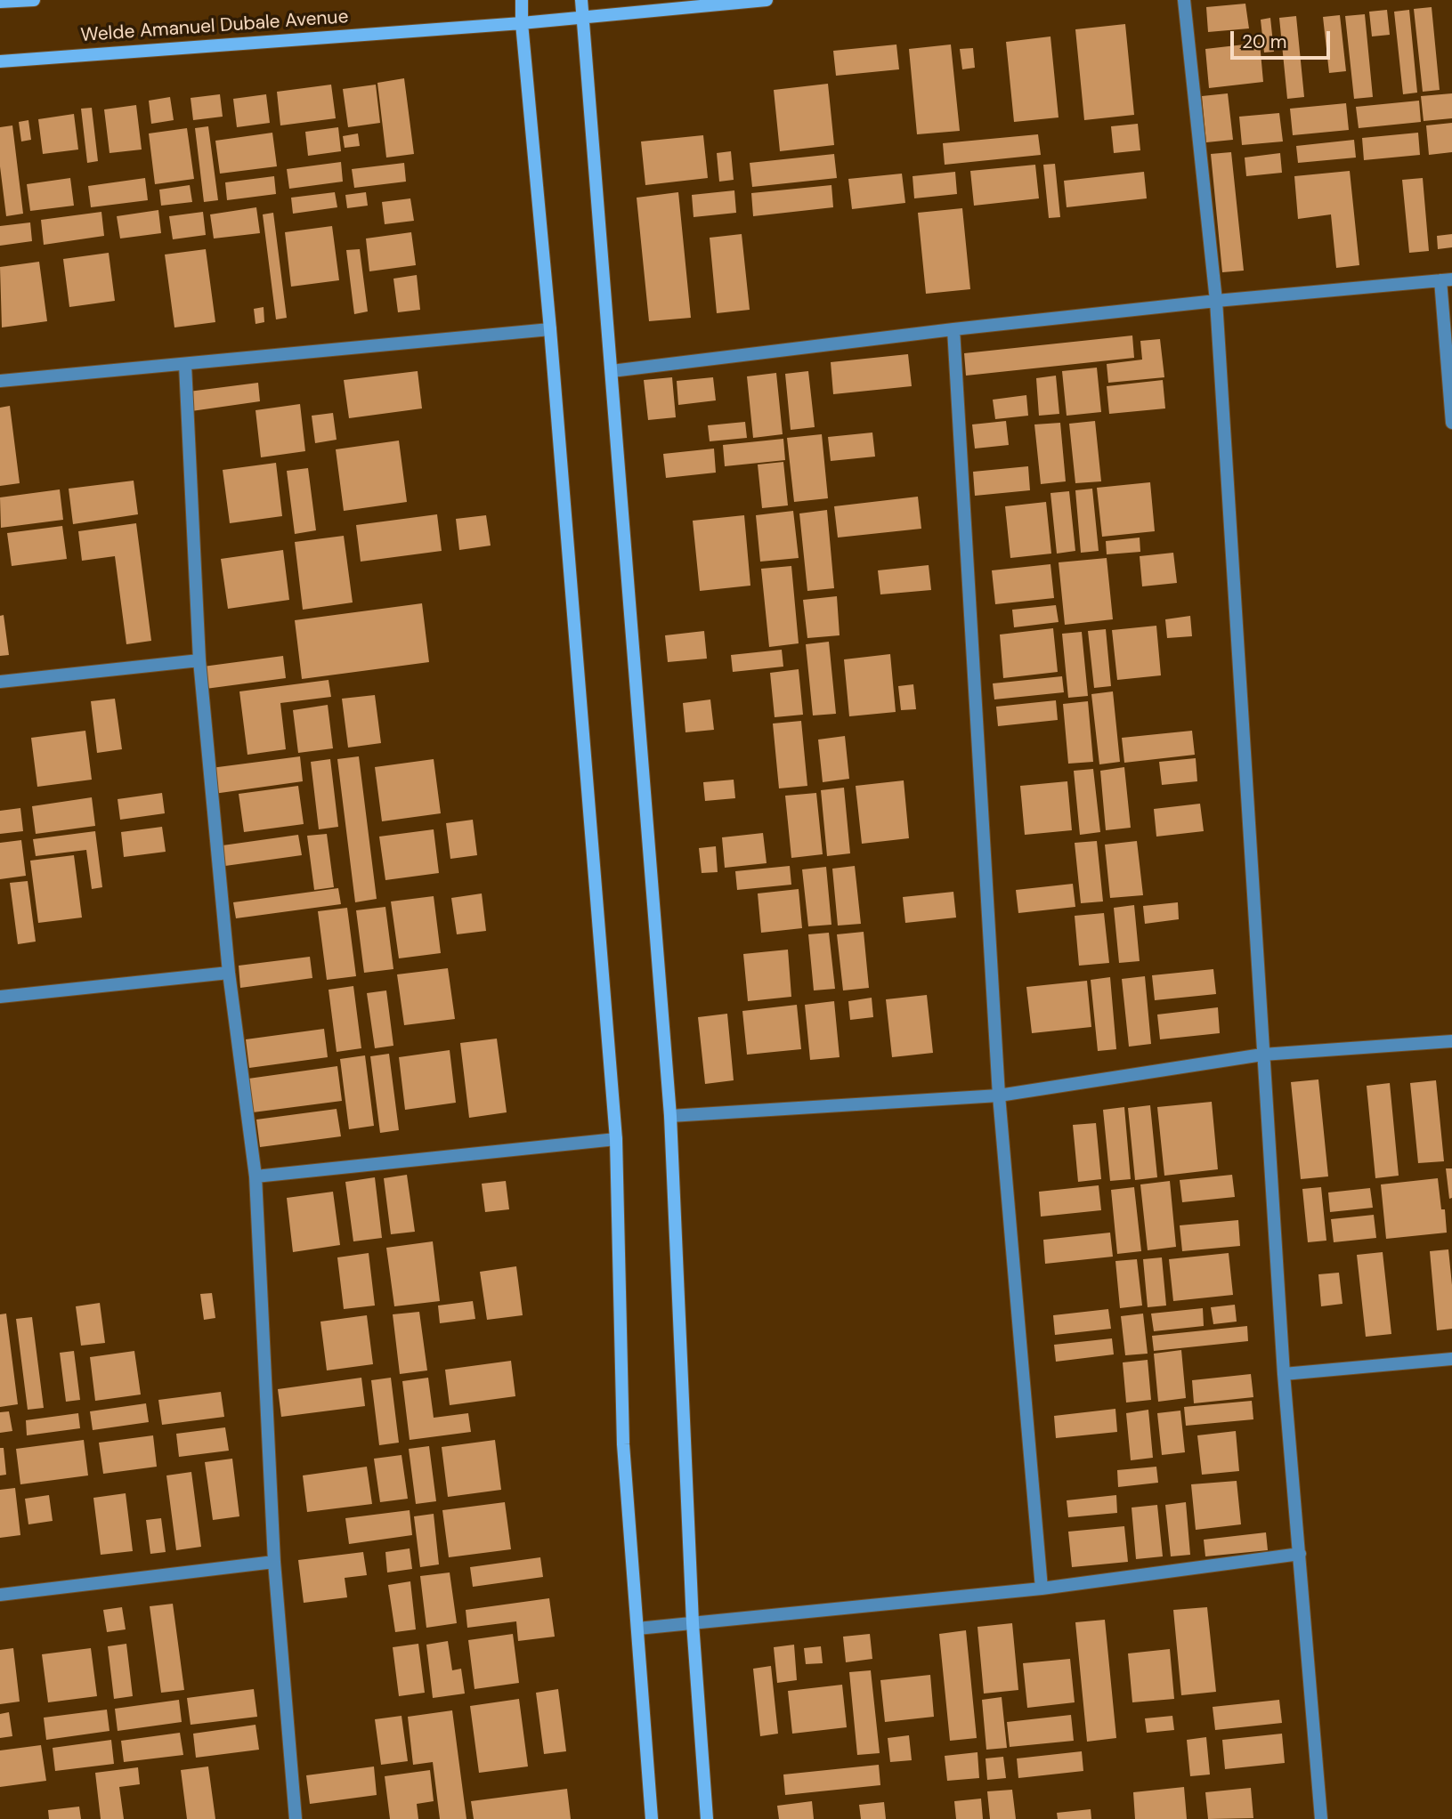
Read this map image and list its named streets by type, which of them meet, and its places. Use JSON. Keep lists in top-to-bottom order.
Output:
{
  "streets": {
    "main road": ["Welde Amanuel Dubale Avenue"]
  },
  "scale_bar": "20 m"
}
